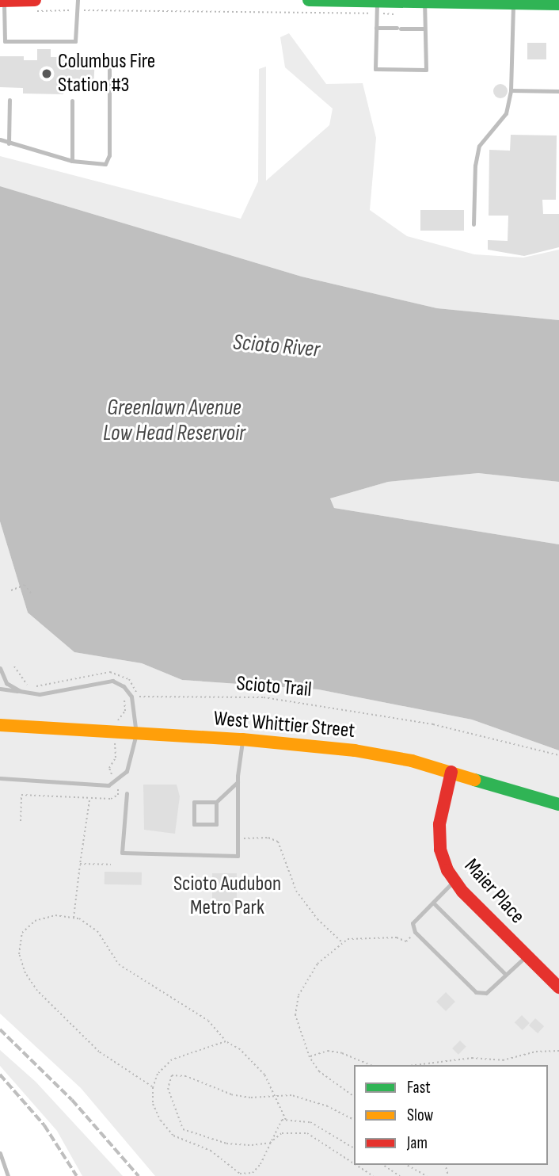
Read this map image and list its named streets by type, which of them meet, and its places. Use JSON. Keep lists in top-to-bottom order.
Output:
{
  "streets": {
    "street": ["West Whittier Street", "Maier Place"],
    "path": ["Scioto Trail"]
  },
  "crossings": [
    ["West Whittier Street", "Maier Place"]
  ],
  "water": ["Scioto River", "Greenlawn Avenue Low Head Reservoir"],
  "parks": ["Scioto Audubon Metro Park"],
  "places": ["Columbus Fire Station #3"],
  "legend": ["Fast", "Slow", "Jam"]
}
